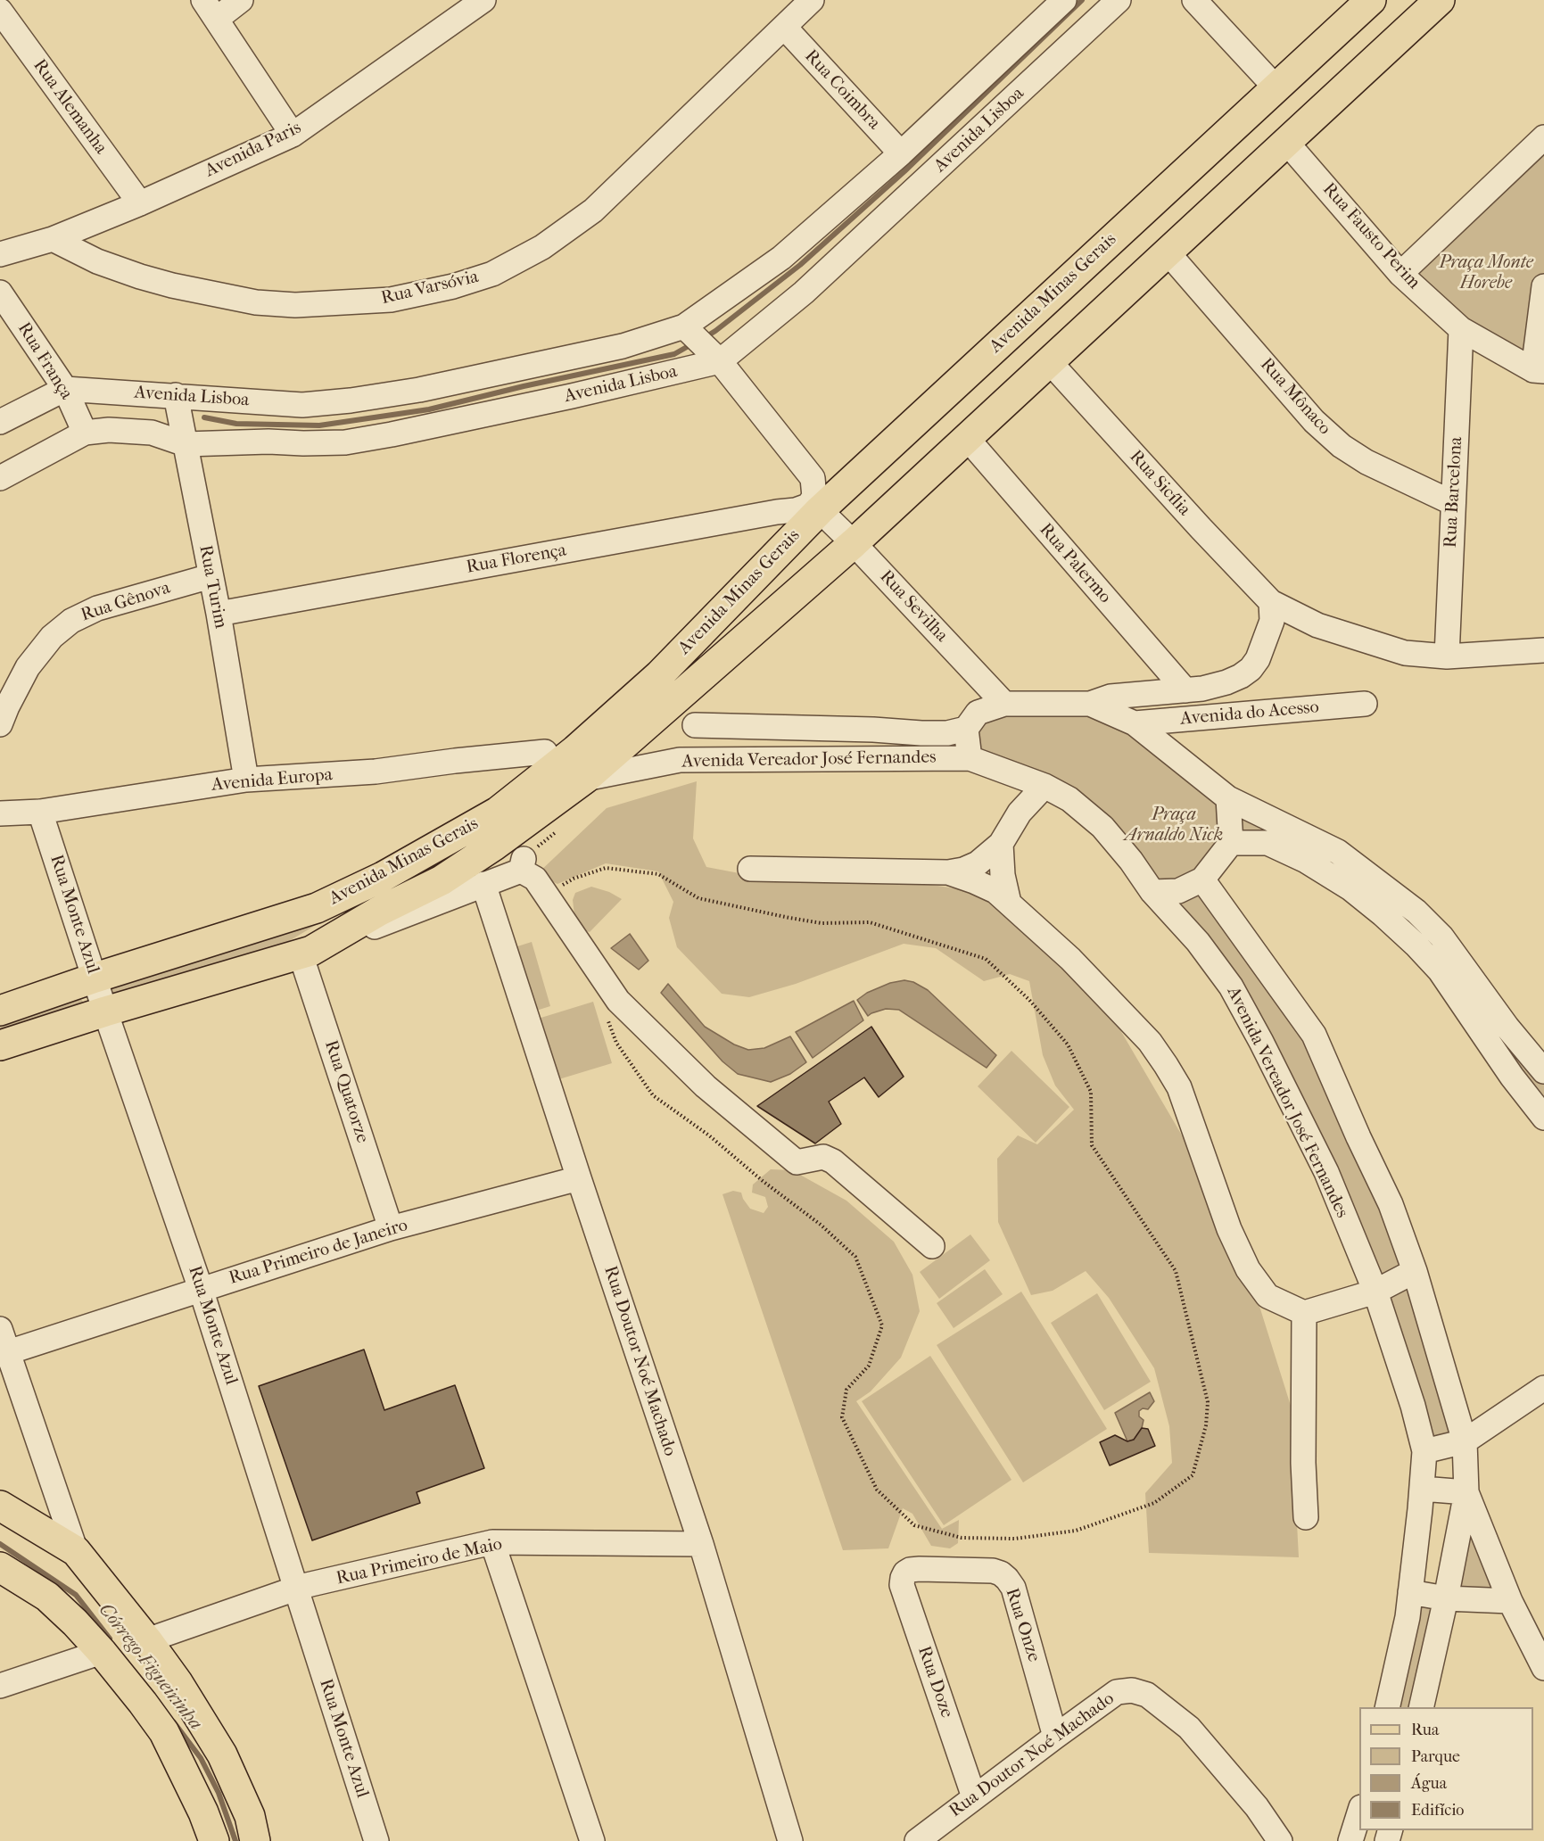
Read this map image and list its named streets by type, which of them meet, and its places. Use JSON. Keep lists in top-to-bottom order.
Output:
{
  "streets": {
    "main road": ["Avenida Minas Gerais"],
    "street": [
      "Rua Coimbra",
      "Rua Alemanha",
      "Avenida Lisboa",
      "Avenida Paris",
      "Rua Fausto Perim",
      "Rua Varsóvia",
      "Rua França",
      "Rua Mônaco",
      "Rua Sicília",
      "Rua Barcelona",
      "Rua Florença",
      "Rua Palermo",
      "Rua Turim",
      "Rua Gênova",
      "Rua Sevilha",
      "Avenida do Acesso",
      "Avenida Vereador José Fernandes",
      "Avenida Europa",
      "Rua Monte Azul",
      "Rua Quatorze",
      "Rua Primeiro de Janeiro",
      "Rua Doutor Noé Machado",
      "Rua Primeiro de Maio",
      "Rua Onze",
      "Rua Doze"
    ]
  },
  "crossings": [
    ["Rua Coimbra", "Avenida Lisboa"],
    ["Rua Coimbra", "Rua Varsóvia"],
    ["Rua Alemanha", "Avenida Paris"],
    ["Avenida Lisboa", "Rua França"],
    ["Avenida Lisboa", "Rua Turim"],
    ["Avenida Paris", "Rua Varsóvia"],
    ["Rua Fausto Perim", "Avenida Minas Gerais"],
    ["Rua Fausto Perim", "Rua Barcelona"],
    ["Avenida Minas Gerais", "Rua Mônaco"],
    ["Avenida Minas Gerais", "Rua Sicília"],
    ["Avenida Minas Gerais", "Rua Florença"],
    ["Avenida Minas Gerais", "Rua Palermo"],
    ["Avenida Minas Gerais", "Rua Sevilha"],
    ["Avenida Minas Gerais", "Avenida Vereador José Fernandes"],
    ["Avenida Minas Gerais", "Rua Monte Azul"],
    ["Avenida Minas Gerais", "Rua Quatorze"],
    ["Avenida Minas Gerais", "Rua Doutor Noé Machado"],
    ["Rua Mônaco", "Rua Barcelona"],
    ["Rua Sicília", "Rua Barcelona"],
    ["Rua Florença", "Rua Turim"],
    ["Rua Florença", "Rua Sevilha"],
    ["Rua Turim", "Rua Gênova"],
    ["Rua Turim", "Avenida Europa"],
    ["Avenida Europa", "Rua Monte Azul"],
    ["Rua Monte Azul", "Rua Primeiro de Janeiro"],
    ["Rua Monte Azul", "Rua Primeiro de Maio"],
    ["Rua Quatorze", "Rua Primeiro de Janeiro"],
    ["Rua Primeiro de Janeiro", "Rua Doutor Noé Machado"],
    ["Rua Doutor Noé Machado", "Rua Primeiro de Maio"],
    ["Rua Doutor Noé Machado", "Rua Onze"],
    ["Rua Doutor Noé Machado", "Rua Doze"],
    ["Rua Onze", "Rua Doze"]
  ],
  "water": ["Córrego Figueirinha"],
  "parks": ["Praça Monte Horebe", "Praça Arnaldo Nick"],
  "legend": [
    "Rua",
    "Parque",
    "Água",
    "Edifício"
  ]
}
